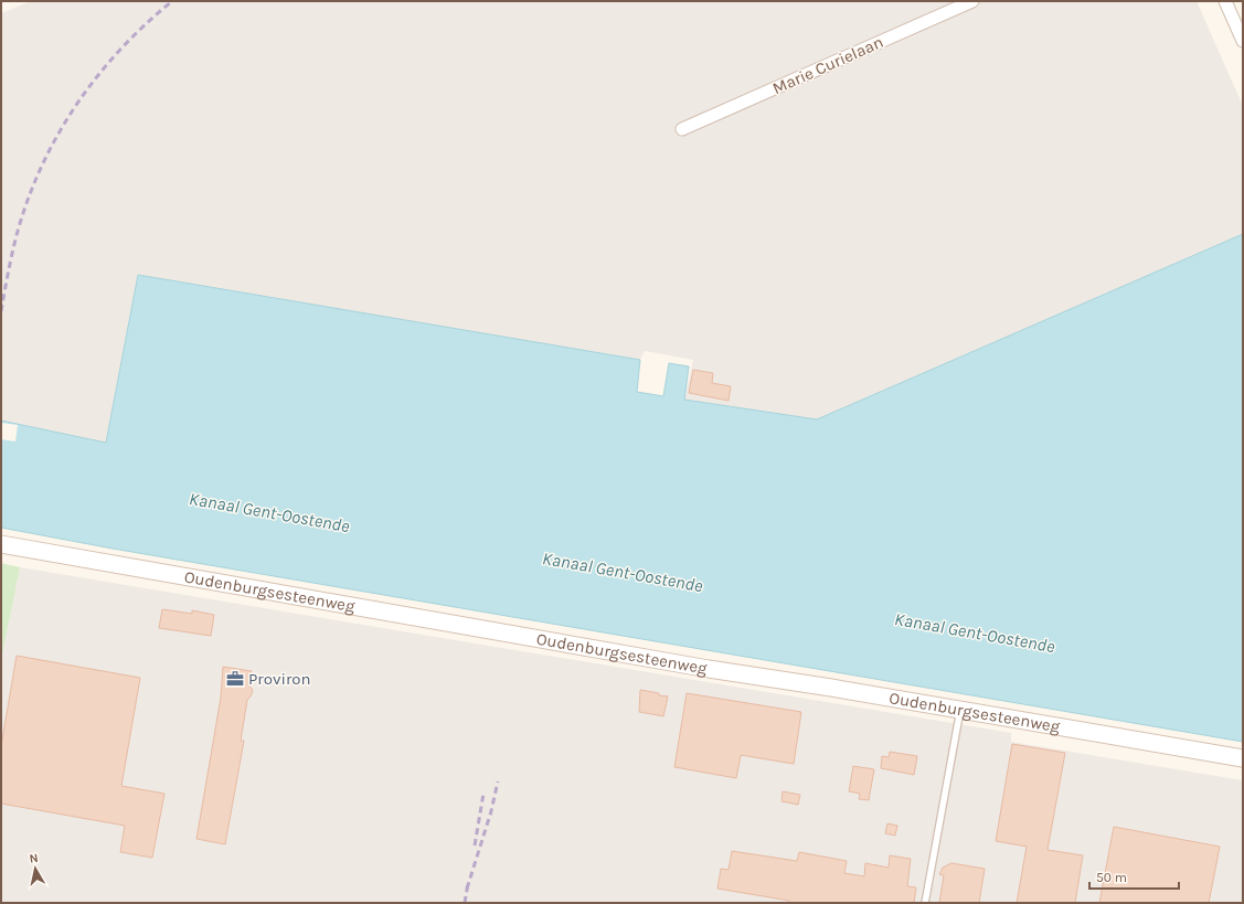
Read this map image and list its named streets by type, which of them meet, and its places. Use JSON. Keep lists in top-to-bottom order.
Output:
{
  "streets": {
    "street": ["Marie Curielaan", "Oudenburgsesteenweg"]
  },
  "water": ["Kanaal Gent-Oostende"],
  "places": {
    "office": ["Proviron"]
  },
  "scale_bar": "50 m",
  "north": "top"
}
